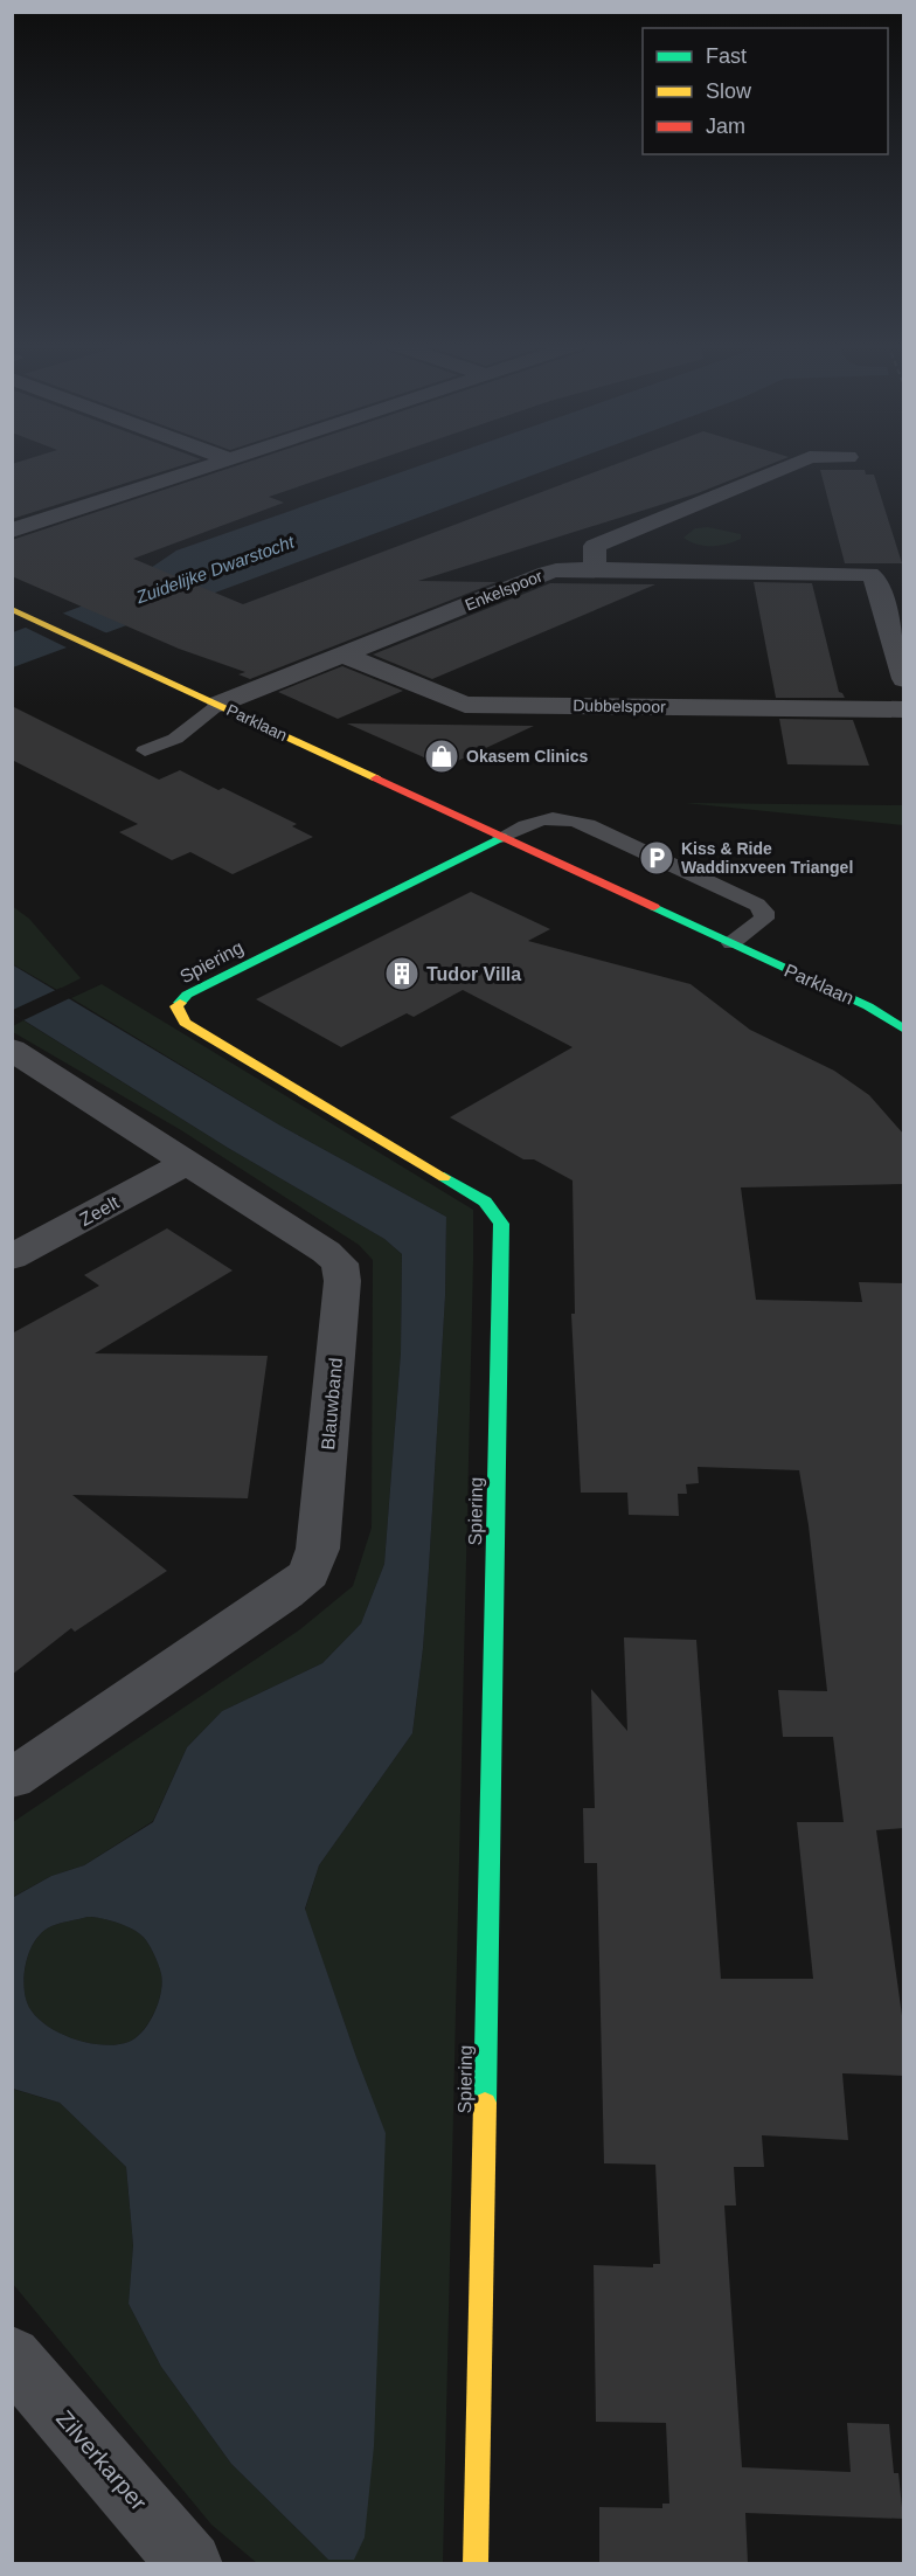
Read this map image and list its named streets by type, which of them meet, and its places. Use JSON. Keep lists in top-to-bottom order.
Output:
{
  "streets": {
    "street": [
      "Enkelspoor",
      "Dubbelspoor",
      "Parklaan",
      "Spiering",
      "Zeelt",
      "Blauwband",
      "Zilverkarper"
    ]
  },
  "crossings": [
    ["Enkelspoor", "Dubbelspoor"],
    ["Enkelspoor", "Parklaan"],
    ["Parklaan", "Spiering"],
    ["Zeelt", "Blauwband"]
  ],
  "water": ["Zuidelijke Dwarstocht"],
  "places": {
    "shop": ["Okasem Clinics"],
    "parking": ["Kiss & Ride Waddinxveen Triangel"],
    "building": ["Tudor Villa"]
  },
  "legend": ["Fast", "Slow", "Jam"]
}
